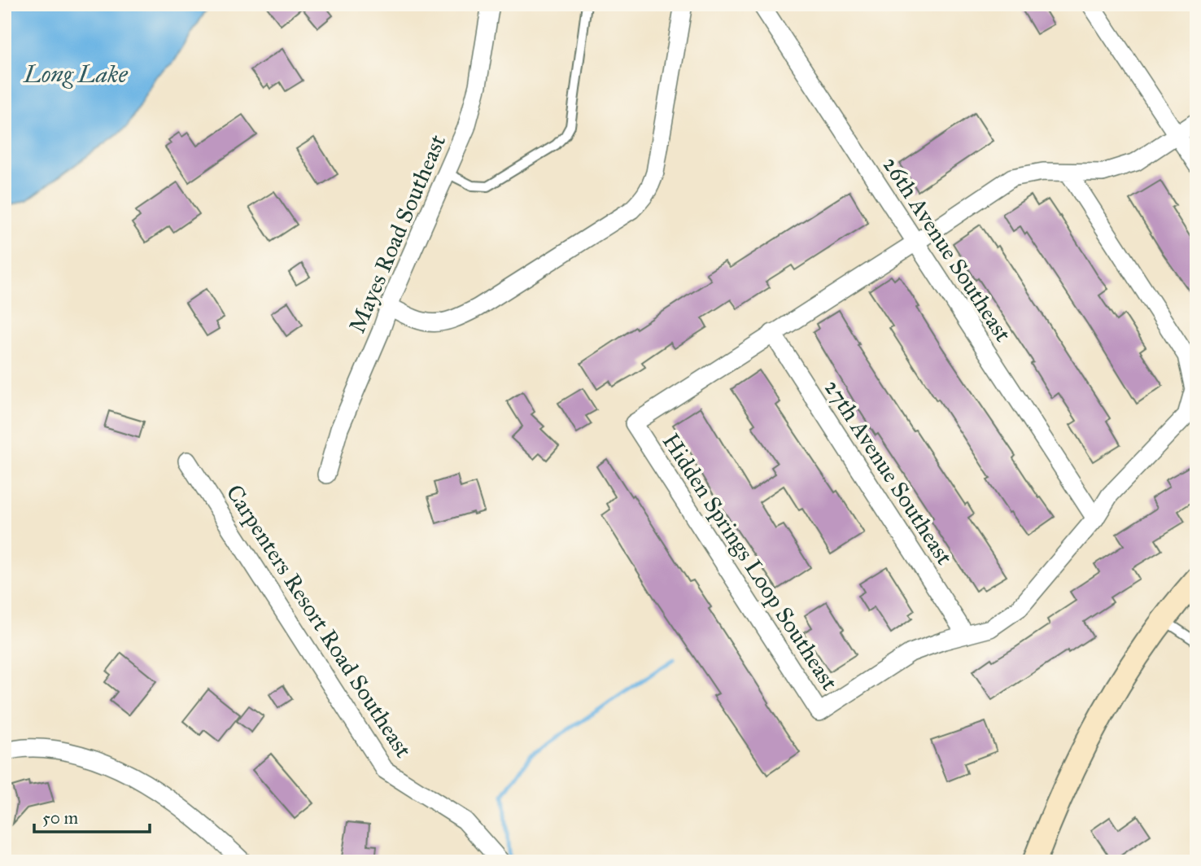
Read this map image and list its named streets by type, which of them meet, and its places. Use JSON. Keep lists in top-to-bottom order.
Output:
{
  "streets": {
    "street": [
      "Mayes Road Southeast",
      "26th Avenue Southeast",
      "27th Avenue Southeast",
      "Hidden Springs Loop Southeast",
      "Carpenters Resort Road Southeast"
    ]
  },
  "crossings": [
    ["26th Avenue Southeast", "Hidden Springs Loop Southeast"],
    ["27th Avenue Southeast", "Hidden Springs Loop Southeast"]
  ],
  "water": ["Long Lake"],
  "scale_bar": "50 m"
}
